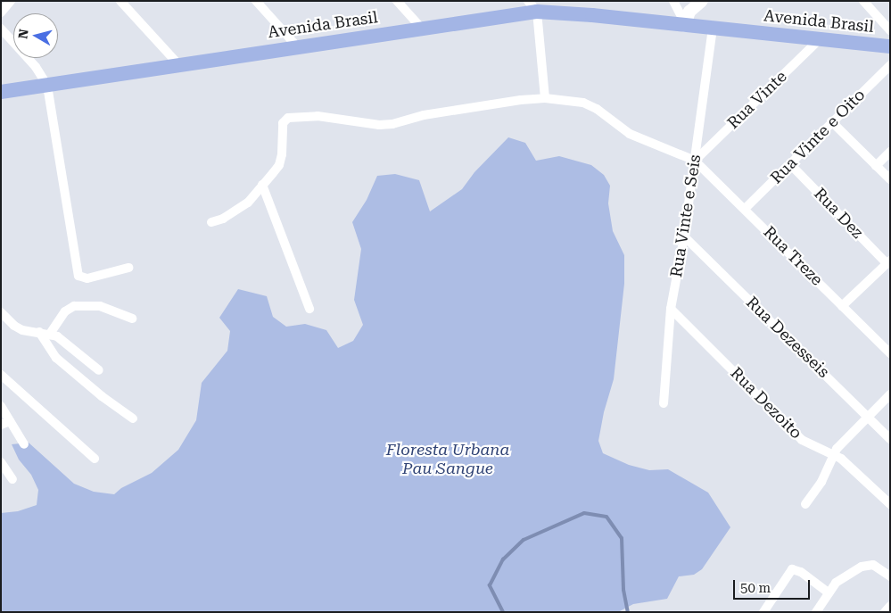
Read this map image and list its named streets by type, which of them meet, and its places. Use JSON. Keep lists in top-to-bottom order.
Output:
{
  "streets": {
    "main road": ["Avenida Brasil"],
    "street": [
      "Rua Vinte",
      "Rua Vinte e Oito",
      "Rua Dez",
      "Rua Vinte e Seis",
      "Rua Treze",
      "Rua Dezesseis",
      "Rua Dezoito"
    ]
  },
  "crossings": [
    ["Avenida Brasil", "Rua Vinte"],
    ["Avenida Brasil", "Rua Vinte e Seis"],
    ["Rua Vinte", "Rua Vinte e Seis"],
    ["Rua Vinte", "Rua Treze"],
    ["Rua Vinte e Oito", "Rua Dez"],
    ["Rua Vinte e Oito", "Rua Treze"],
    ["Rua Vinte e Seis", "Rua Treze"],
    ["Rua Vinte e Seis", "Rua Dezesseis"],
    ["Rua Vinte e Seis", "Rua Dezoito"]
  ],
  "parks": ["Floresta Urbana Pau Sangue"],
  "scale_bar": "50 m",
  "north": "left"
}
